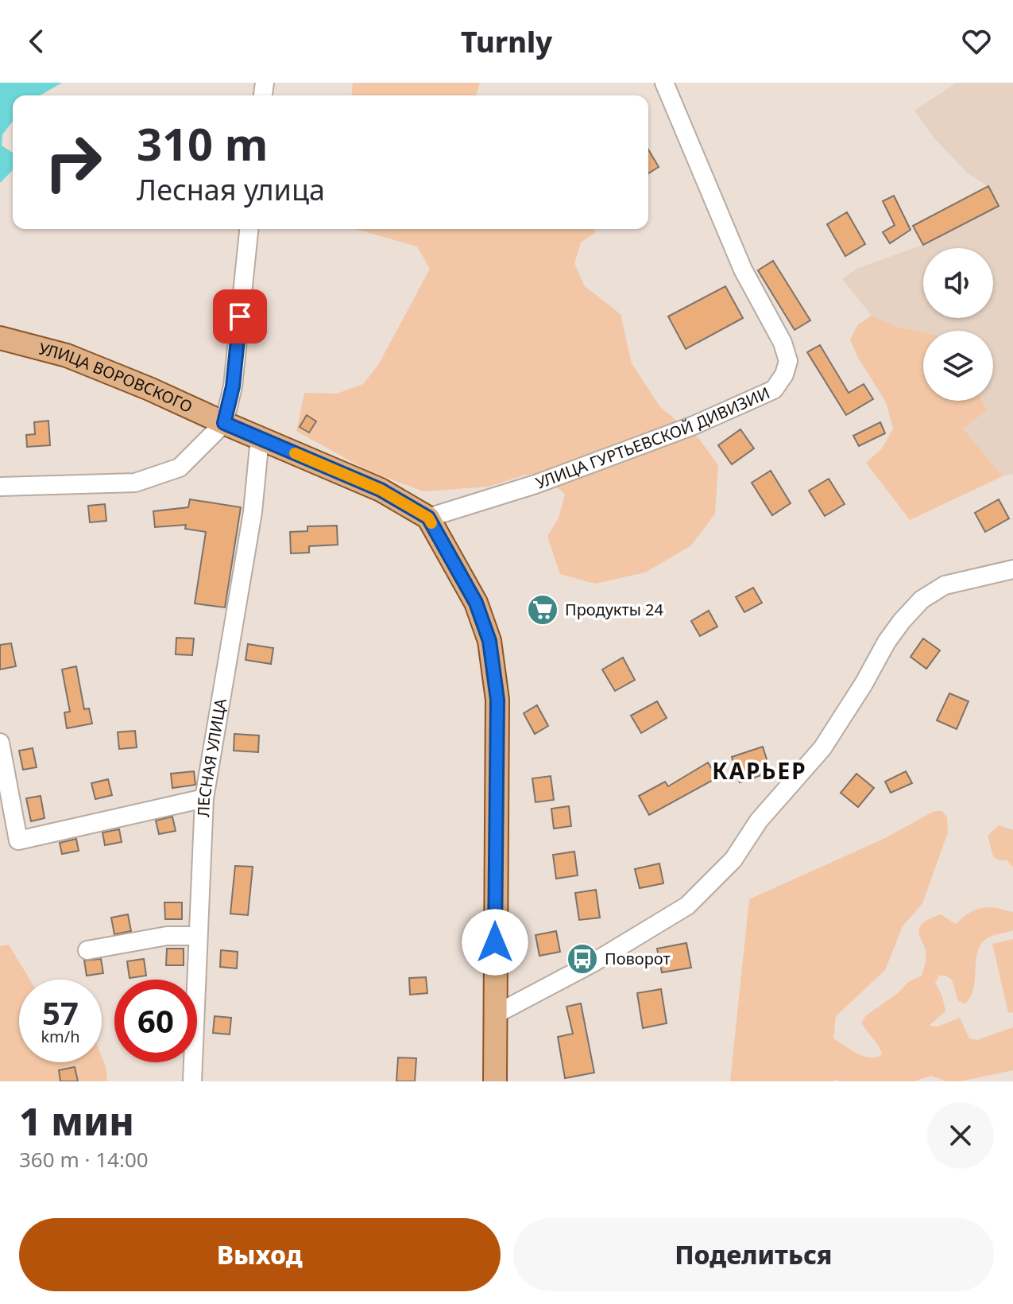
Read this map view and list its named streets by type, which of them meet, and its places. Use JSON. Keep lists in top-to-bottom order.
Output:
{
  "streets": {
    "main road": ["УЛИЦА ВОРОВСКОГО"],
    "street": ["УЛИЦА ГУРТЬЕВСКОЙ ДИВИЗИИ", "ЛЕСНАЯ УЛИЦА"]
  },
  "crossings": [
    ["УЛИЦА ВОРОВСКОГО", "УЛИЦА ГУРТЬЕВСКОЙ ДИВИЗИИ"],
    ["УЛИЦА ВОРОВСКОГО", "ЛЕСНАЯ УЛИЦА"]
  ],
  "districts": ["КАРЬЕР"],
  "places": {
    "supermarket": ["Продукты 24"],
    "bus stop": ["Поворот"]
  },
  "page": {
    "header": "Turnly",
    "turn": ["310 m", "Лесная улица"],
    "speed": "57 km/h",
    "limit": "60",
    "heading": ["1 мин", "360 m · 14:00"],
    "buttons": ["Выход", "Поделиться"]
  }
}
